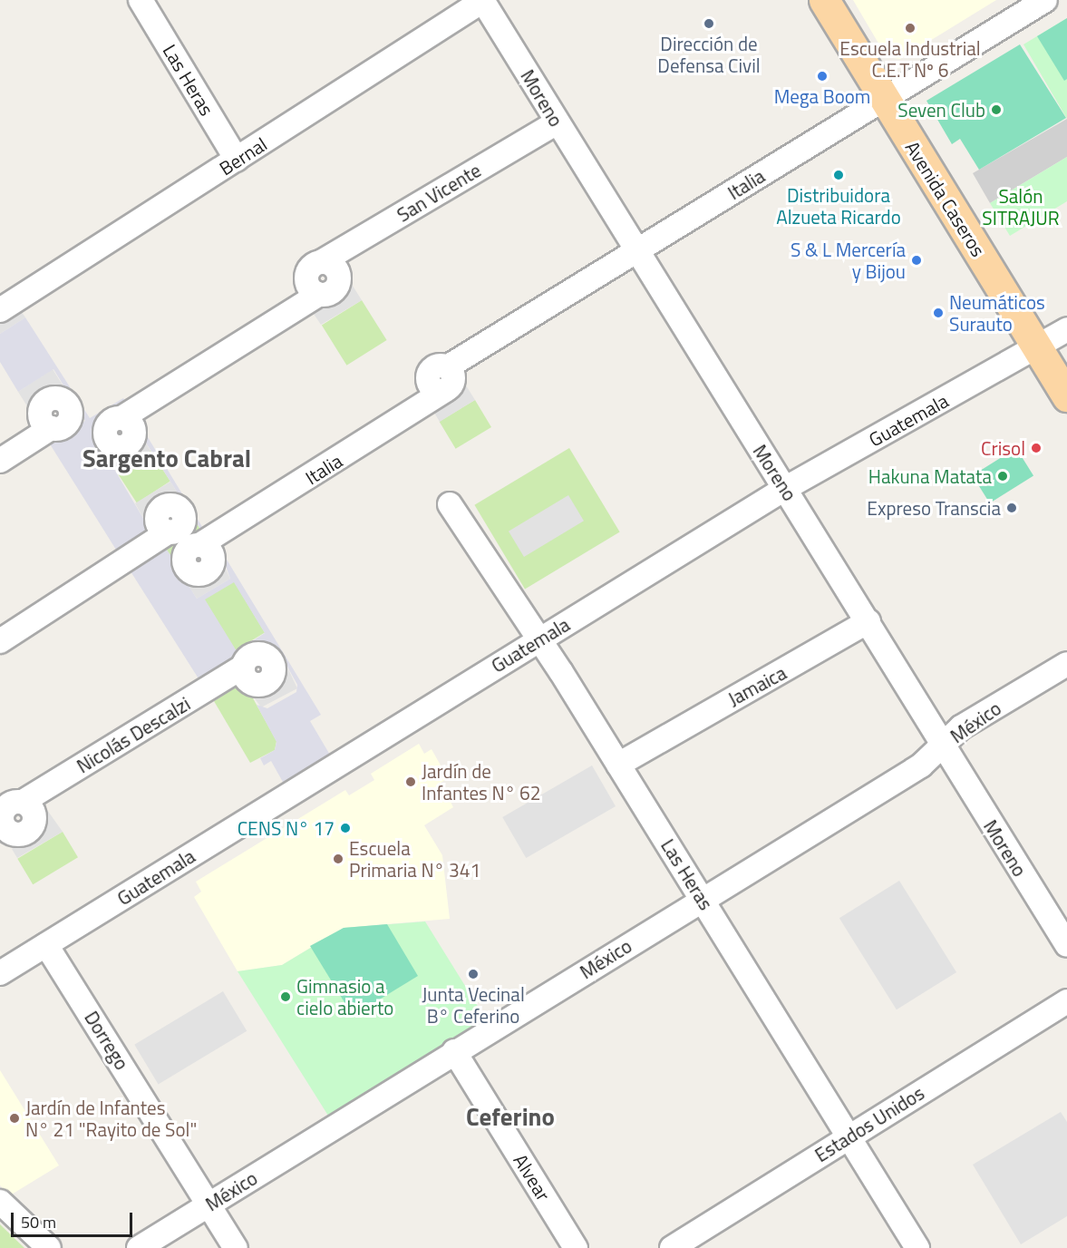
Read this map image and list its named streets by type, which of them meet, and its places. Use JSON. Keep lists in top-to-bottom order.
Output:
{
  "streets": {
    "main road": ["Avenida Caseros"],
    "street": [
      "Las Heras",
      "Moreno",
      "Bernal",
      "Italia",
      "San Vicente",
      "Guatemala",
      "Jamaica",
      "México",
      "Nicolás Descalzi",
      "Dorrego",
      "Estados Unidos",
      "Alvear"
    ]
  },
  "crossings": [
    ["Las Heras", "Bernal"],
    ["Las Heras", "Guatemala"],
    ["Las Heras", "Jamaica"],
    ["Las Heras", "México"],
    ["Las Heras", "Estados Unidos"],
    ["Moreno", "Bernal"],
    ["Moreno", "Italia"],
    ["Moreno", "San Vicente"],
    ["Moreno", "Guatemala"],
    ["Moreno", "Jamaica"],
    ["Moreno", "México"],
    ["Italia", "Avenida Caseros"],
    ["Avenida Caseros", "Guatemala"],
    ["Guatemala", "Dorrego"],
    ["México", "Dorrego"],
    ["México", "Alvear"]
  ],
  "districts": ["Sargento Cabral", "Ceferino"],
  "parks": ["Salón SITRAJUR"],
  "places": [
    "Dirección de Defensa Civil",
    "Escuela Industrial C.E.T Nº 6",
    "Mega Boom",
    "Seven Club",
    "Distribuidora Alzueta Ricardo",
    "S & L Mercería y Bijou",
    "Neumáticos Surauto",
    "Crisol",
    "Hakuna Matata",
    "Expreso Transcia",
    "Jardín de Infantes N° 62",
    "CENS N° 17",
    "Escuela Primaria N° 341",
    "Junta Vecinal B° Ceferino",
    "Gimnasio a cielo abierto",
    "Jardín de Infantes N° 21 \"Rayito de Sol\""
  ],
  "scale_bar": "50 m"
}
